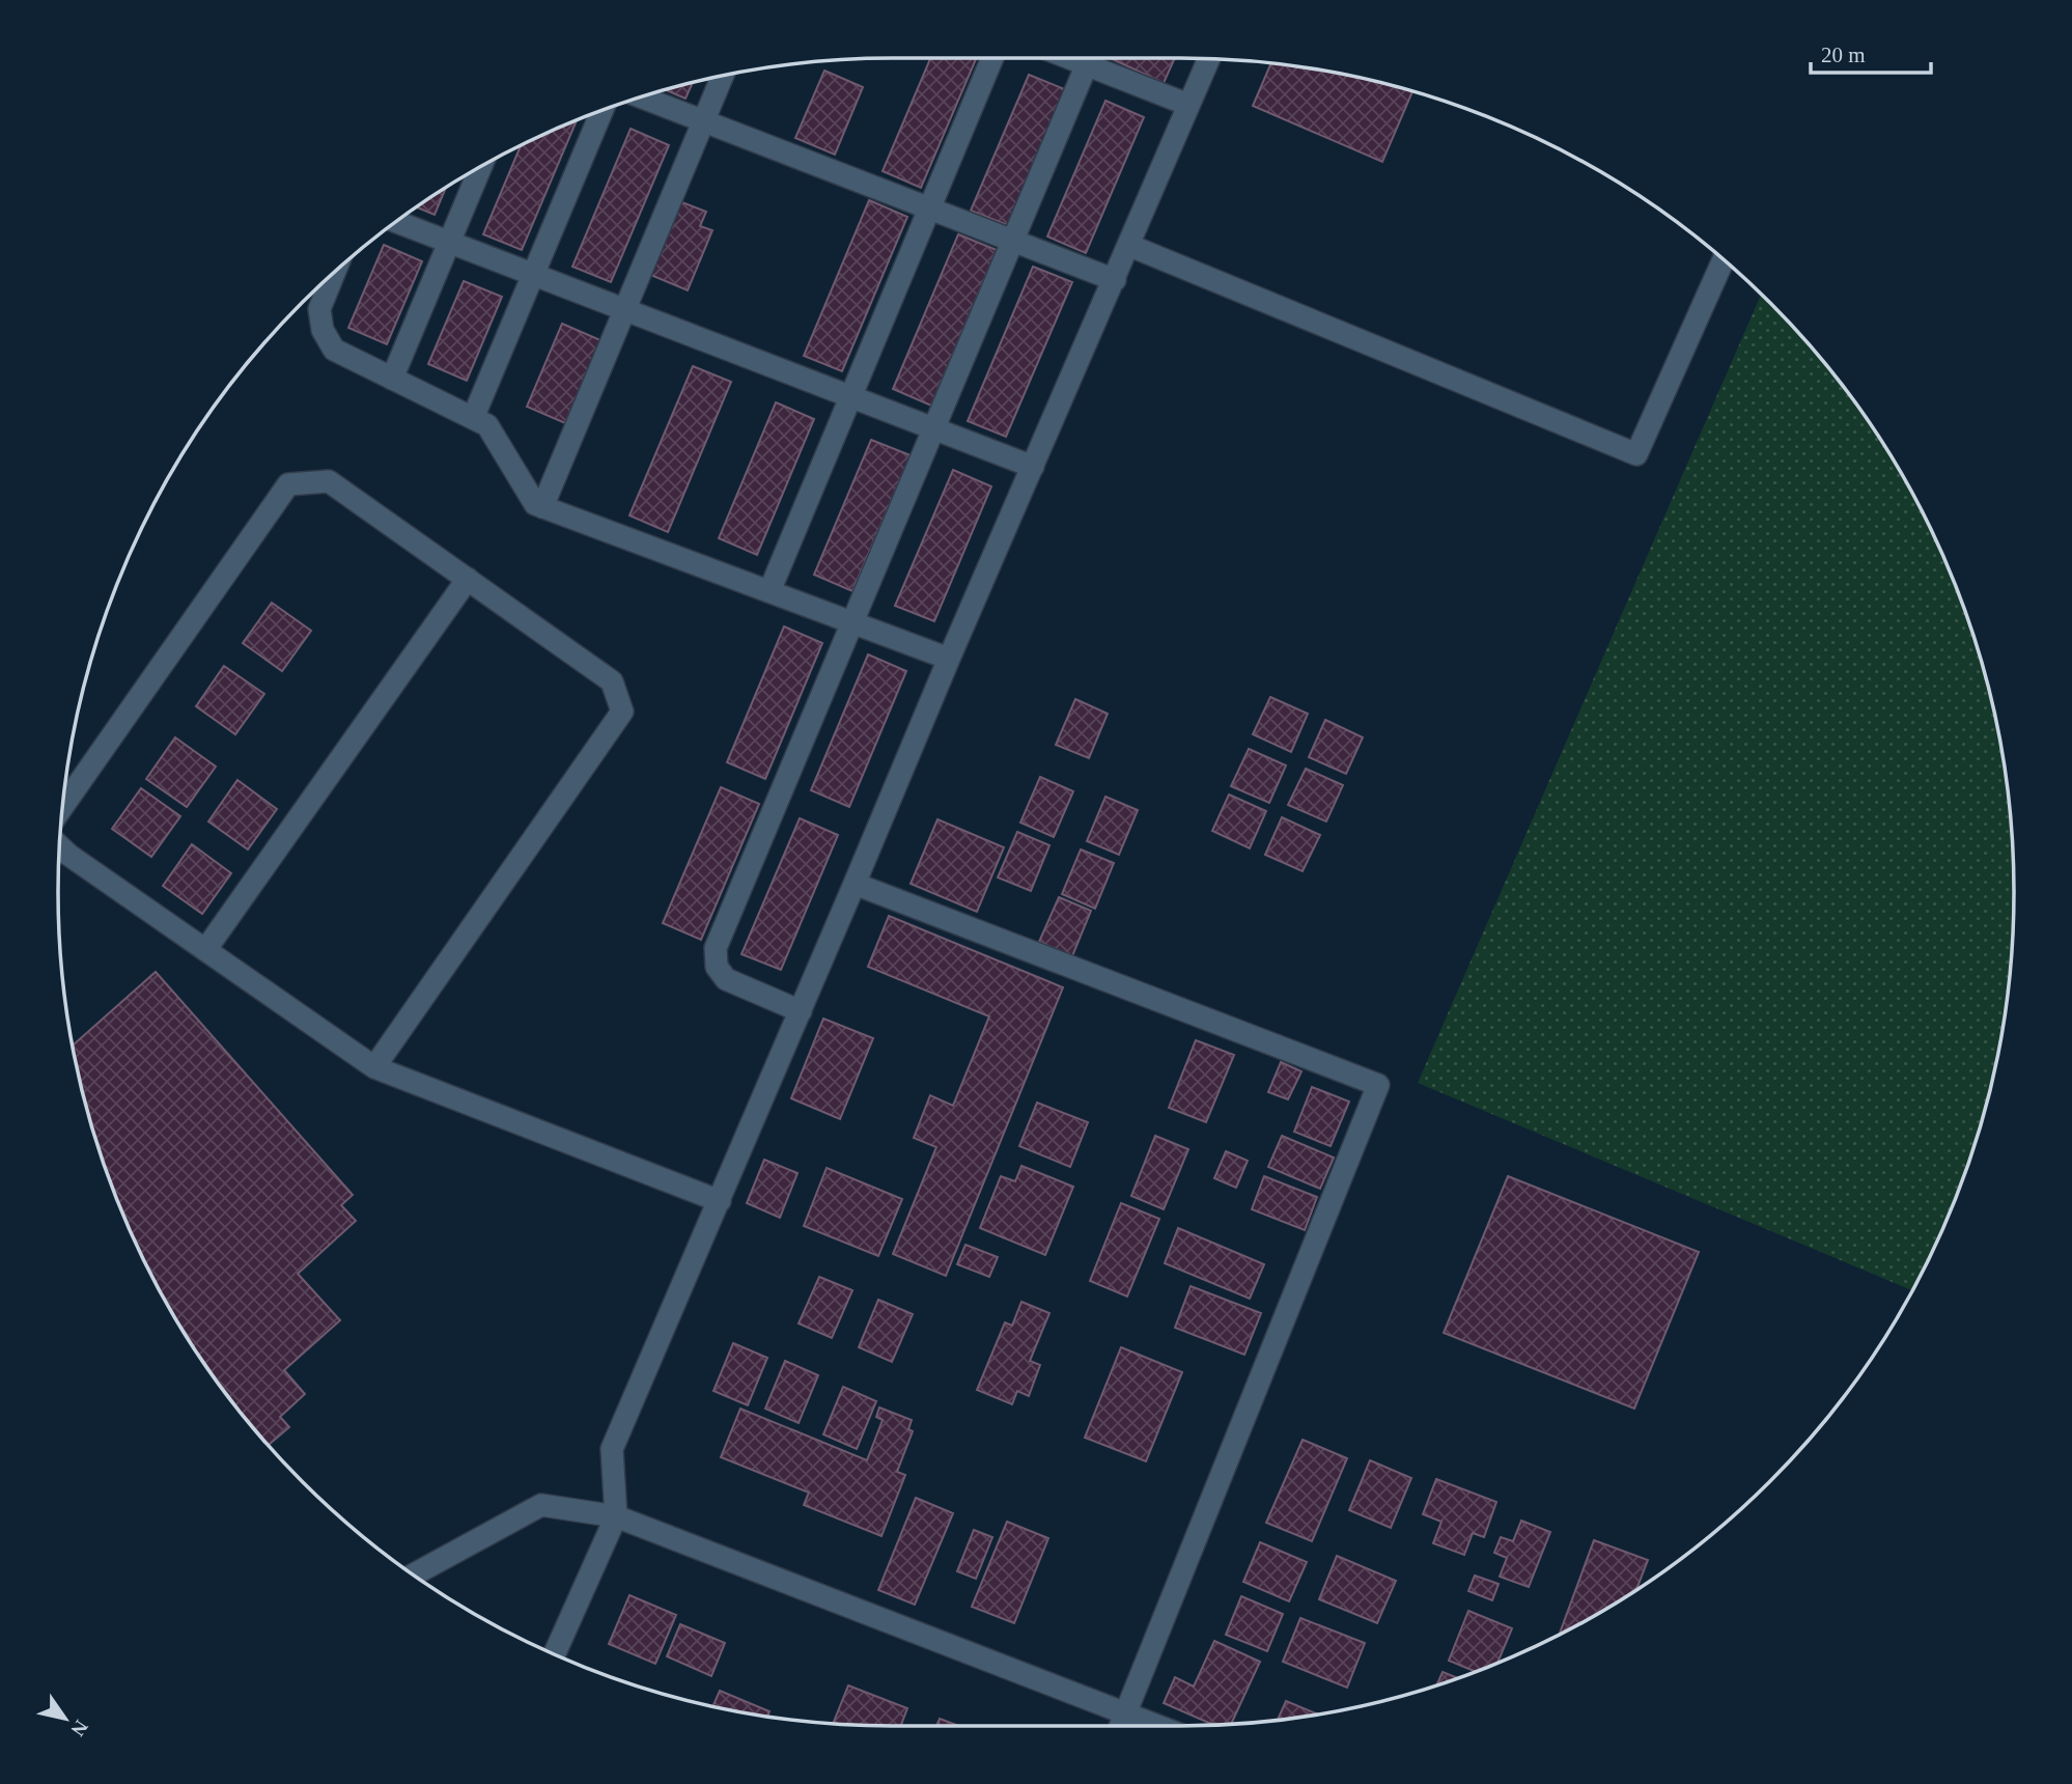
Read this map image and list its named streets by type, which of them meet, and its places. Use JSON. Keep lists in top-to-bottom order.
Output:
{
  "scale_bar": "20 m",
  "north": "bottom right"
}
